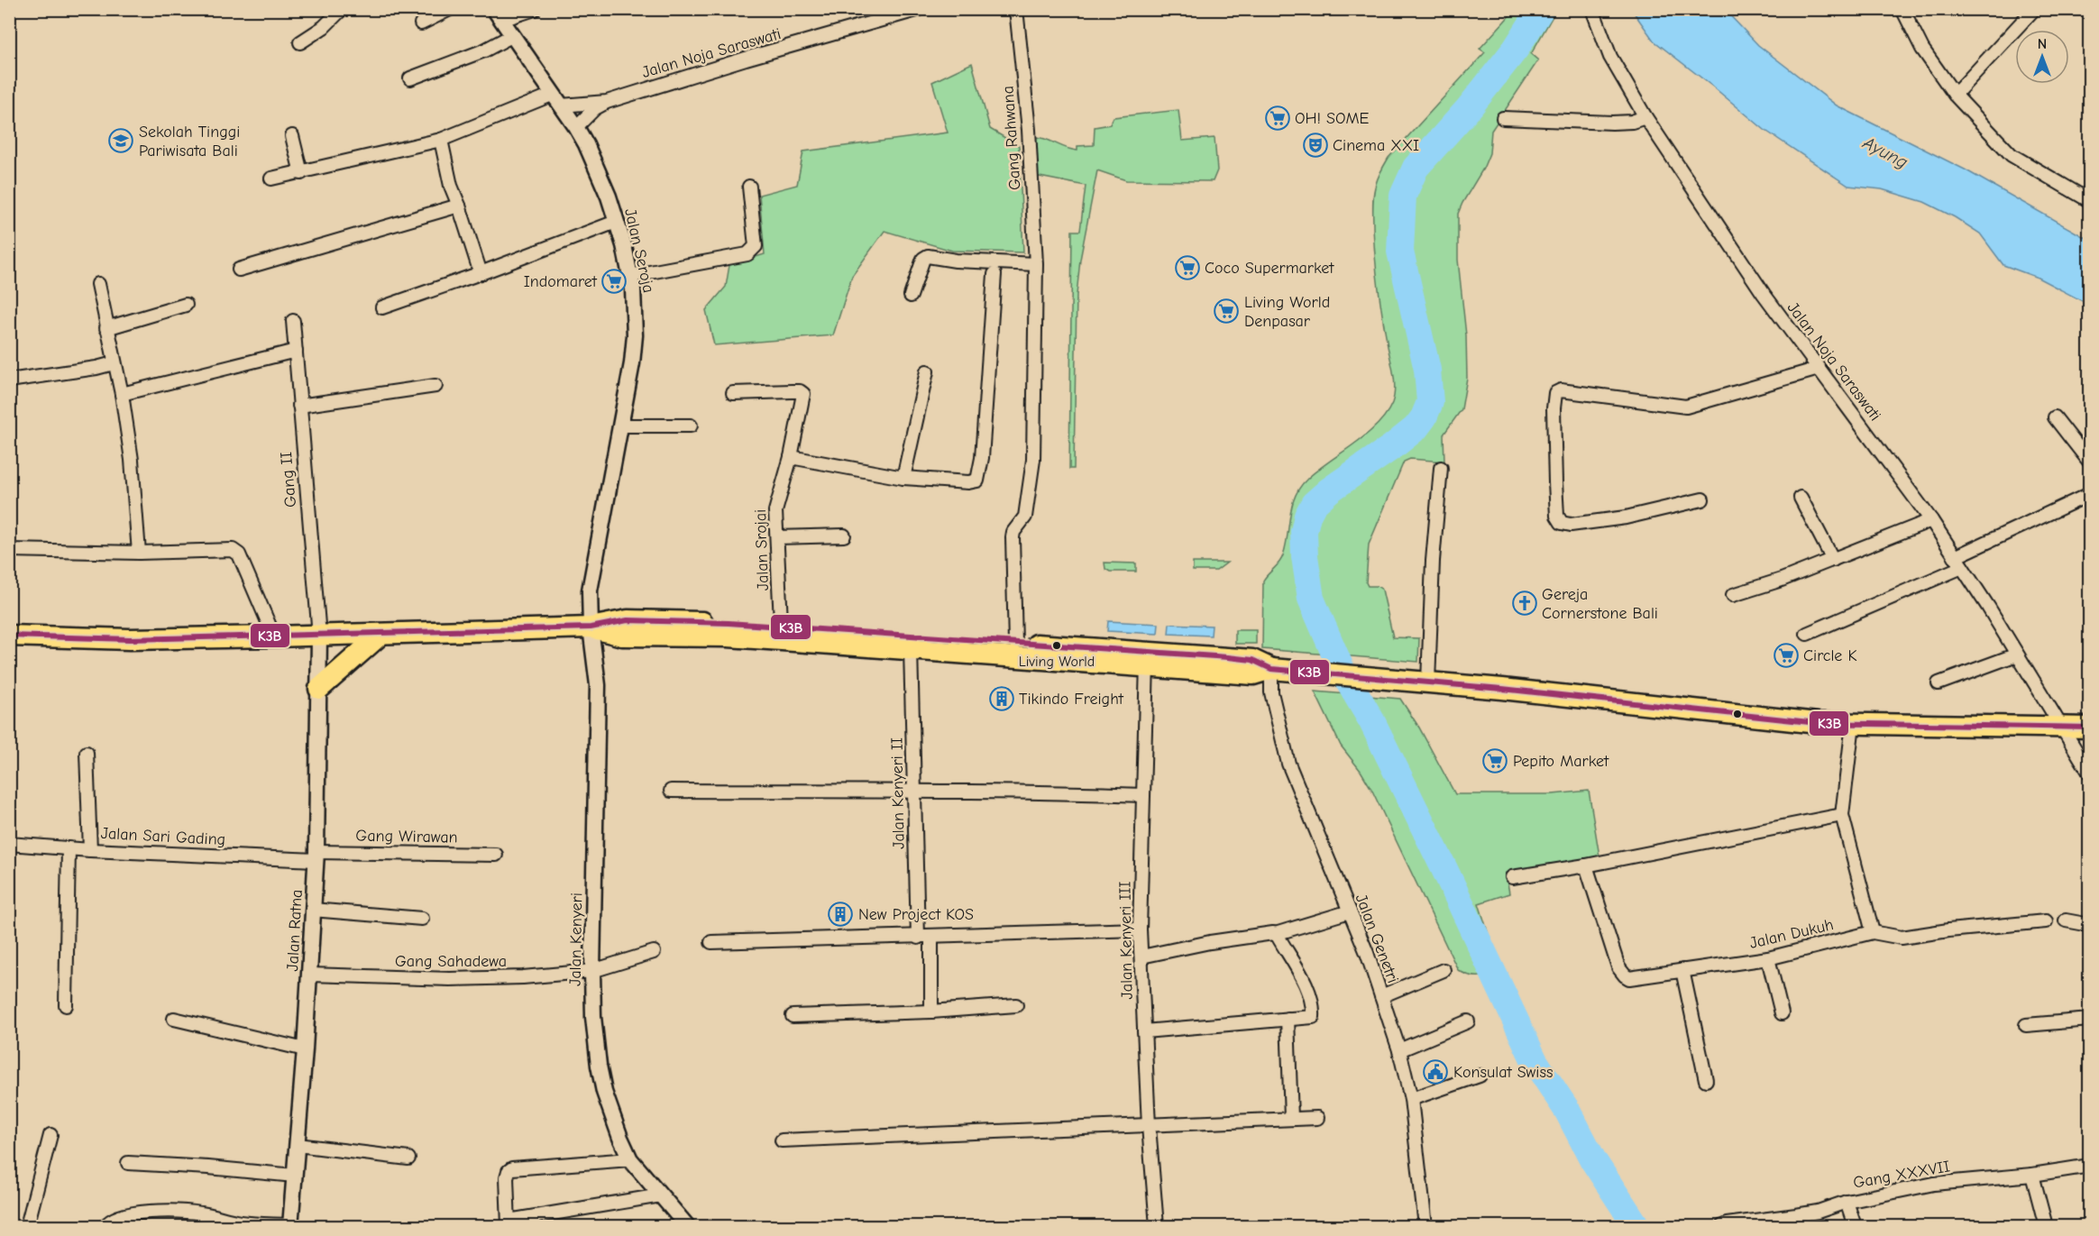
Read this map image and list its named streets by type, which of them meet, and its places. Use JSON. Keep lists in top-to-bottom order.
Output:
{
  "streets": {
    "street": [
      "Jalan Noja Saraswati",
      "Gang Rahwana",
      "Jalan Seroja",
      "Gang II",
      "Jalan Srojai",
      "Jalan Kenyeri II",
      "Jalan Sari Gading",
      "Gang Wirawan",
      "Jalan Ratna",
      "Jalan Dukuh",
      "Jalan Genetri",
      "Jalan Kenyeri",
      "Jalan Kenyeri III",
      "Gang Sahadewa",
      "Gang XXXVII"
    ]
  },
  "crossings": [
    ["Jalan Noja Saraswati", "Jalan Seroja"],
    ["Jalan Seroja", "Jalan Kenyeri"],
    ["Gang II", "Jalan Ratna"],
    ["Jalan Sari Gading", "Gang Wirawan"],
    ["Jalan Sari Gading", "Jalan Ratna"],
    ["Gang Wirawan", "Jalan Ratna"],
    ["Jalan Ratna", "Gang Sahadewa"],
    ["Jalan Kenyeri", "Gang Sahadewa"]
  ],
  "water": ["Ayung"],
  "places": {
    "supermarket": [
      "OH! SOME",
      "Coco Supermarket",
      "Indomaret",
      "Living World Denpasar",
      "Circle K",
      "Pepito Market"
    ],
    "school or university": ["Sekolah Tinggi Pariwisata Bali"],
    "theatre": ["Cinema XXI"],
    "church": ["Gereja Cornerstone Bali"],
    "other": ["Living World"],
    "building": ["Tikindo Freight", "New Project KOS"],
    "public building": ["Konsulat Swiss"]
  },
  "lines": ["transit line K3B"],
  "north": "top"
}
